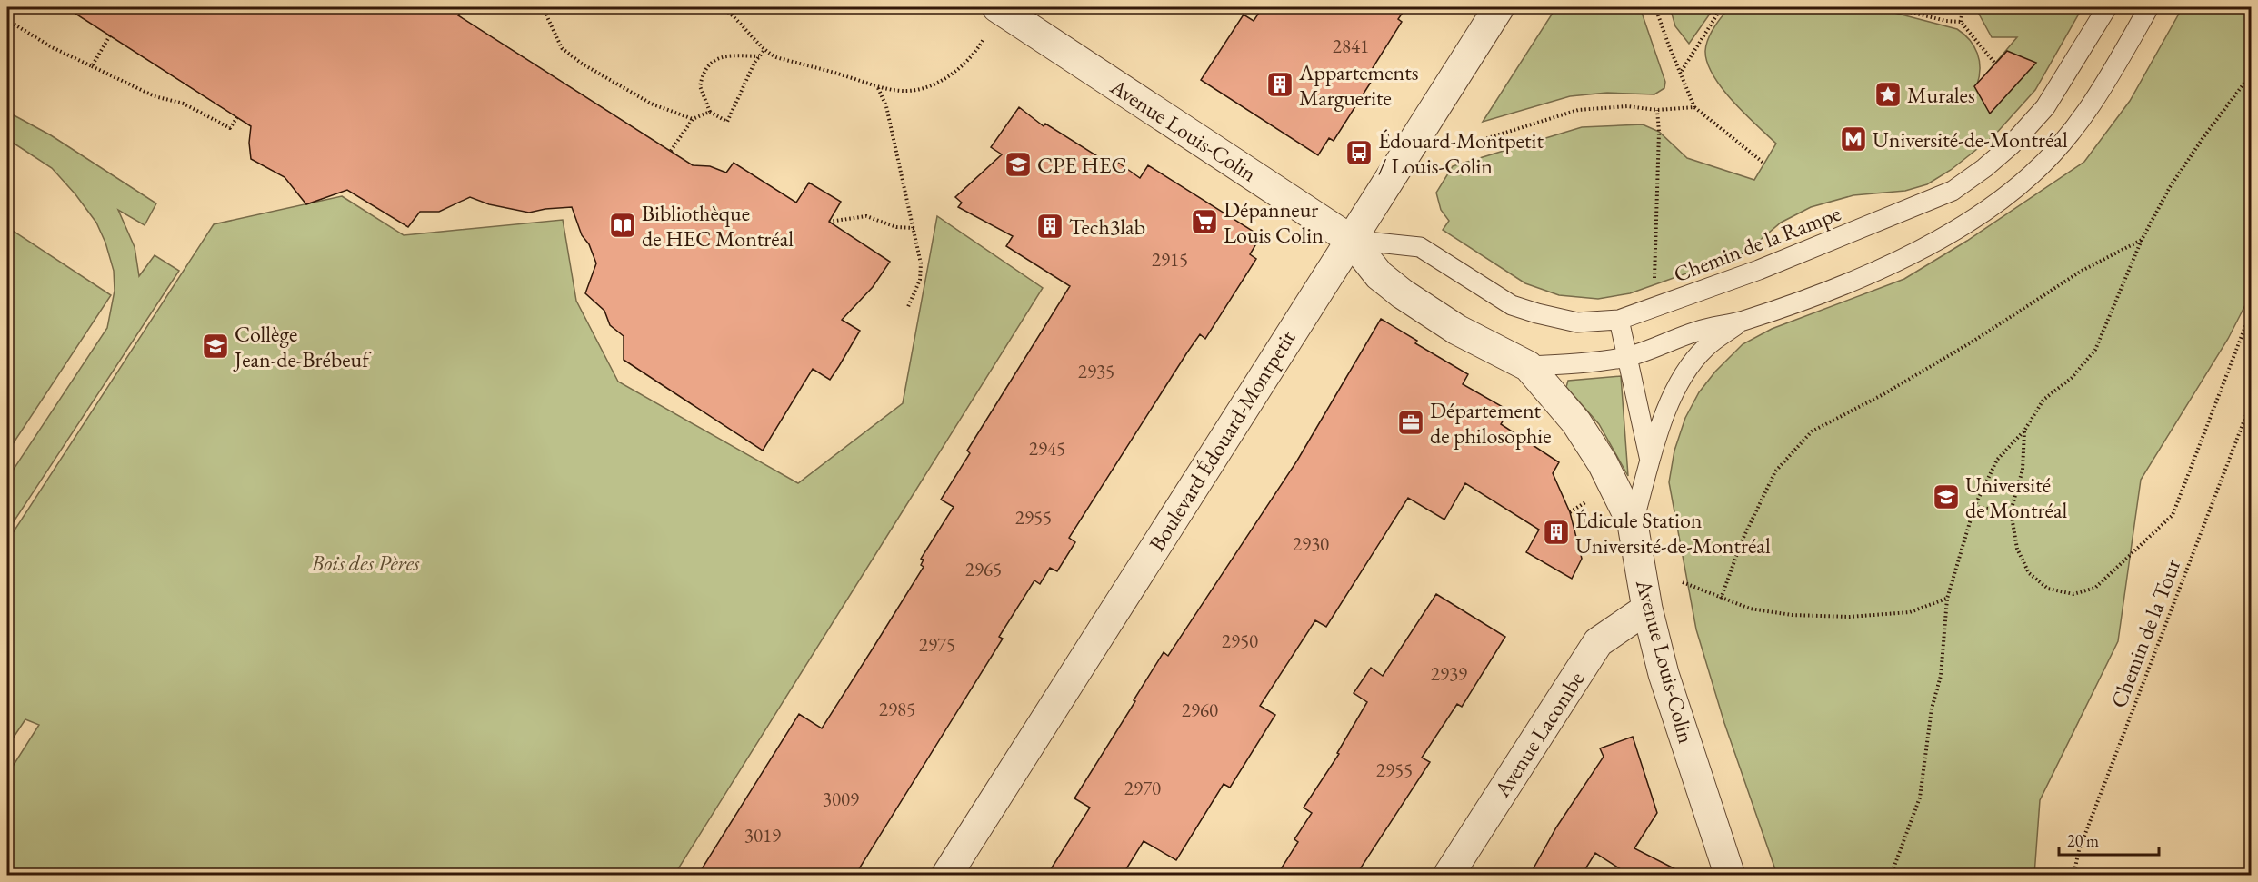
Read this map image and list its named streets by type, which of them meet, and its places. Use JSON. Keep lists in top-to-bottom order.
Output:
{
  "streets": {
    "street": ["Avenue Louis-Colin", "Boulevard Édouard-Montpetit", "Avenue Lacombe"],
    "lane": ["Chemin de la Rampe"],
    "path": ["Chemin de la Tour"]
  },
  "crossings": [
    ["Avenue Louis-Colin", "Chemin de la Rampe"],
    ["Avenue Louis-Colin", "Boulevard Édouard-Montpetit"],
    ["Avenue Louis-Colin", "Avenue Lacombe"],
    ["Chemin de la Rampe", "Boulevard Édouard-Montpetit"]
  ],
  "parks": ["Bois des Pères"],
  "places": {
    "building": ["Appartements Marguerite", "Tech3lab", "Édicule Station Université-de-Montréal"],
    "place": ["Murales"],
    "metro station": ["Université-de-Montréal"],
    "bus stop": ["Édouard-Montpetit / Louis-Colin"],
    "school or university": ["CPE HEC", "Collège Jean-de-Brébeuf", "Université de Montréal"],
    "supermarket": ["Dépanneur Louis Colin"],
    "library": ["Bibliothèque de HEC Montréal"],
    "office": ["Département de philosophie"]
  },
  "house_numbers": [
    "2841",
    "2915",
    "2935",
    "2945",
    "2955",
    "2930",
    "2965",
    "2950",
    "2975",
    "2939",
    "2985",
    "2960",
    "2955",
    "2970",
    "3009",
    "3019"
  ],
  "scale_bar": "20 m"
}
